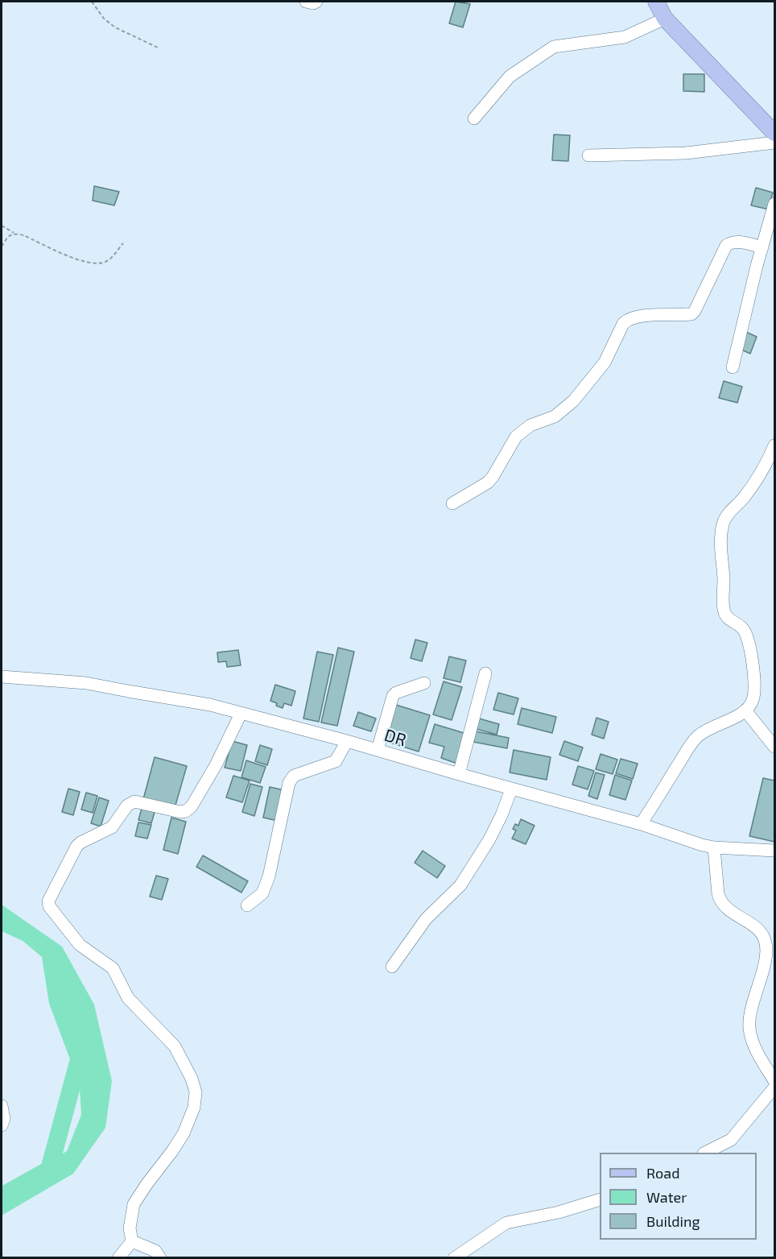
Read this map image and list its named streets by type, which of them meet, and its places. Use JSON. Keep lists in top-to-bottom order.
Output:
{
  "streets": {
    "street": ["DR"]
  },
  "legend": ["Road", "Water", "Building"]
}
